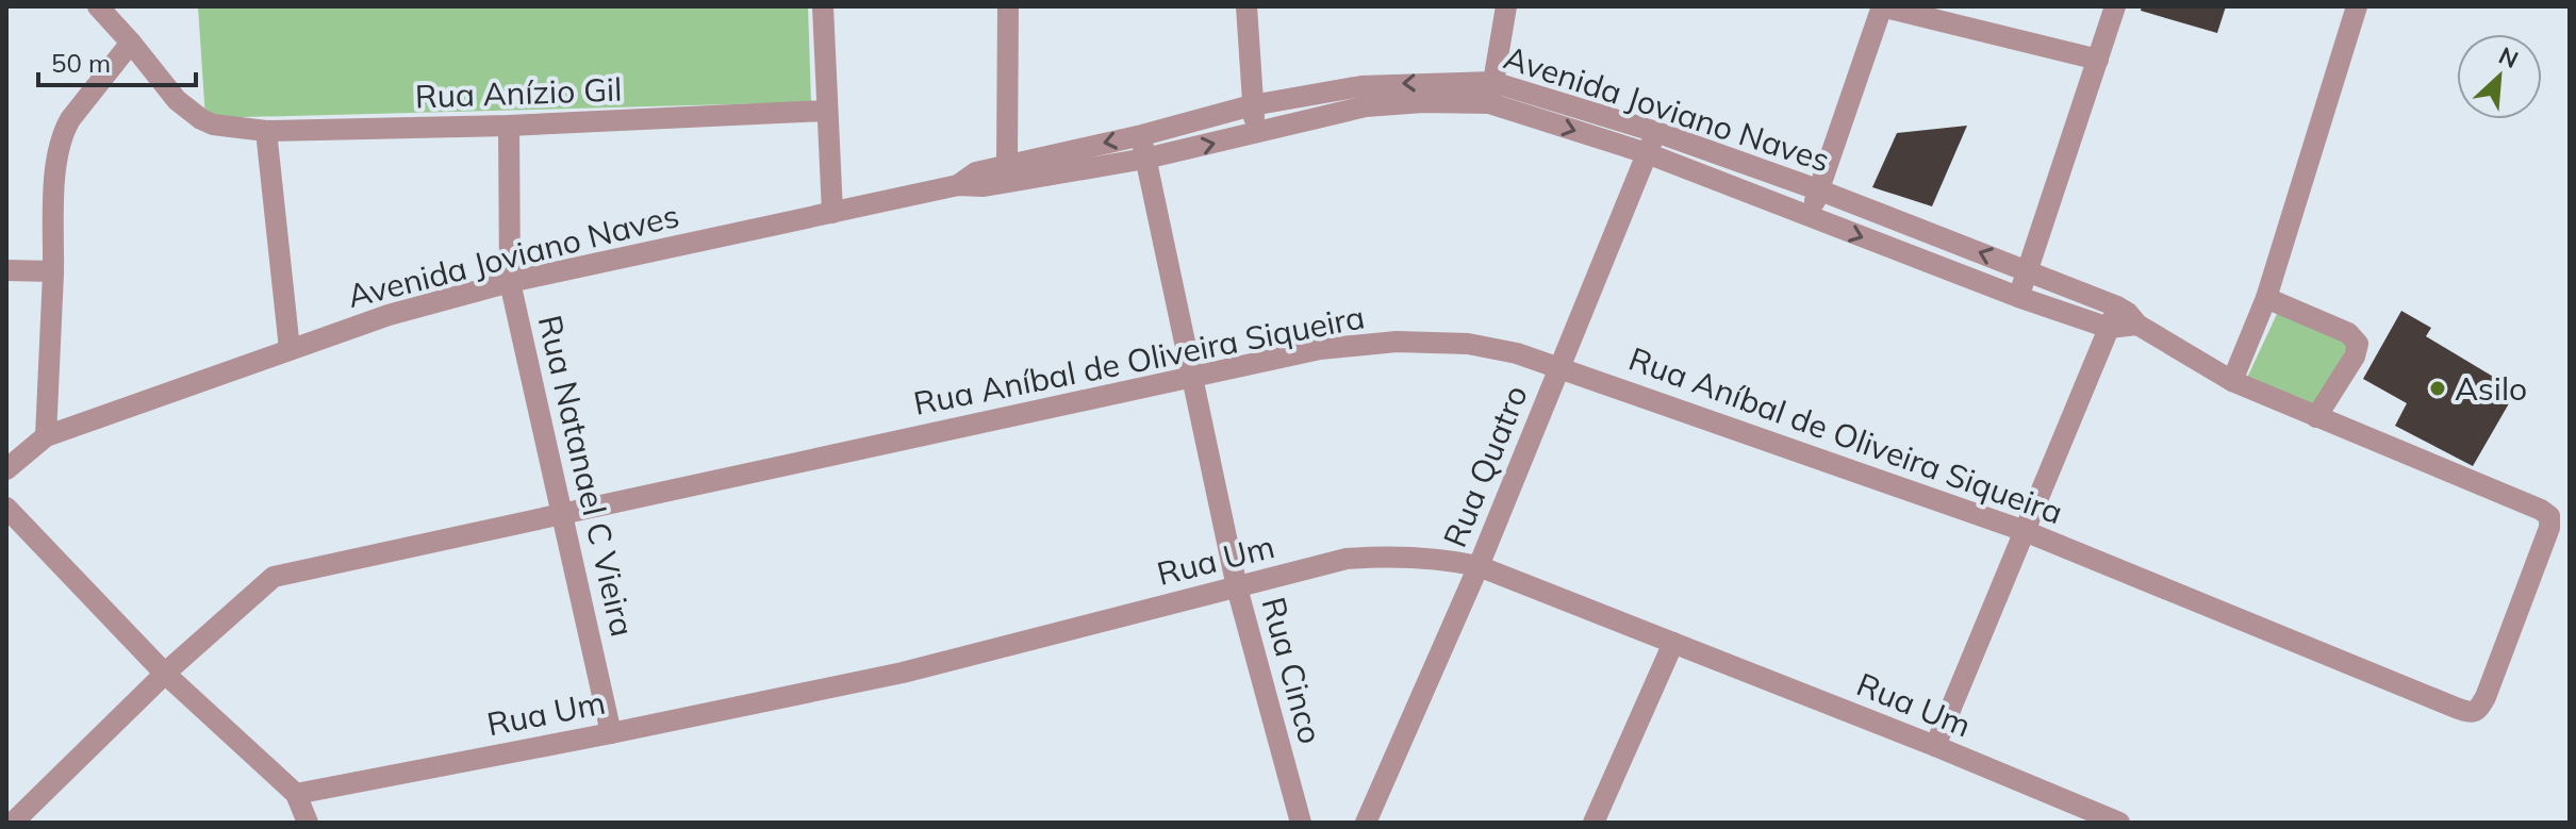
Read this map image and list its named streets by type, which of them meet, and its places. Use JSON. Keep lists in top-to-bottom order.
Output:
{
  "streets": {
    "street": [
      "Rua Anízio Gil",
      "Avenida Joviano Naves",
      "Rua Aníbal de Oliveira Siqueira",
      "Rua Quatro",
      "Rua Natanael C Vieira",
      "Rua Um",
      "Rua Cinco"
    ]
  },
  "crossings": [
    ["Rua Anízio Gil", "Rua Natanael C Vieira"],
    ["Avenida Joviano Naves", "Rua Aníbal de Oliveira Siqueira"],
    ["Avenida Joviano Naves", "Rua Quatro"],
    ["Avenida Joviano Naves", "Rua Natanael C Vieira"],
    ["Avenida Joviano Naves", "Rua Cinco"],
    ["Rua Aníbal de Oliveira Siqueira", "Rua Quatro"],
    ["Rua Aníbal de Oliveira Siqueira", "Rua Natanael C Vieira"],
    ["Rua Aníbal de Oliveira Siqueira", "Rua Cinco"],
    ["Rua Quatro", "Rua Um"],
    ["Rua Natanael C Vieira", "Rua Um"],
    ["Rua Um", "Rua Cinco"]
  ],
  "places": ["Asilo"],
  "scale_bar": "50 m",
  "north": "top right"
}
